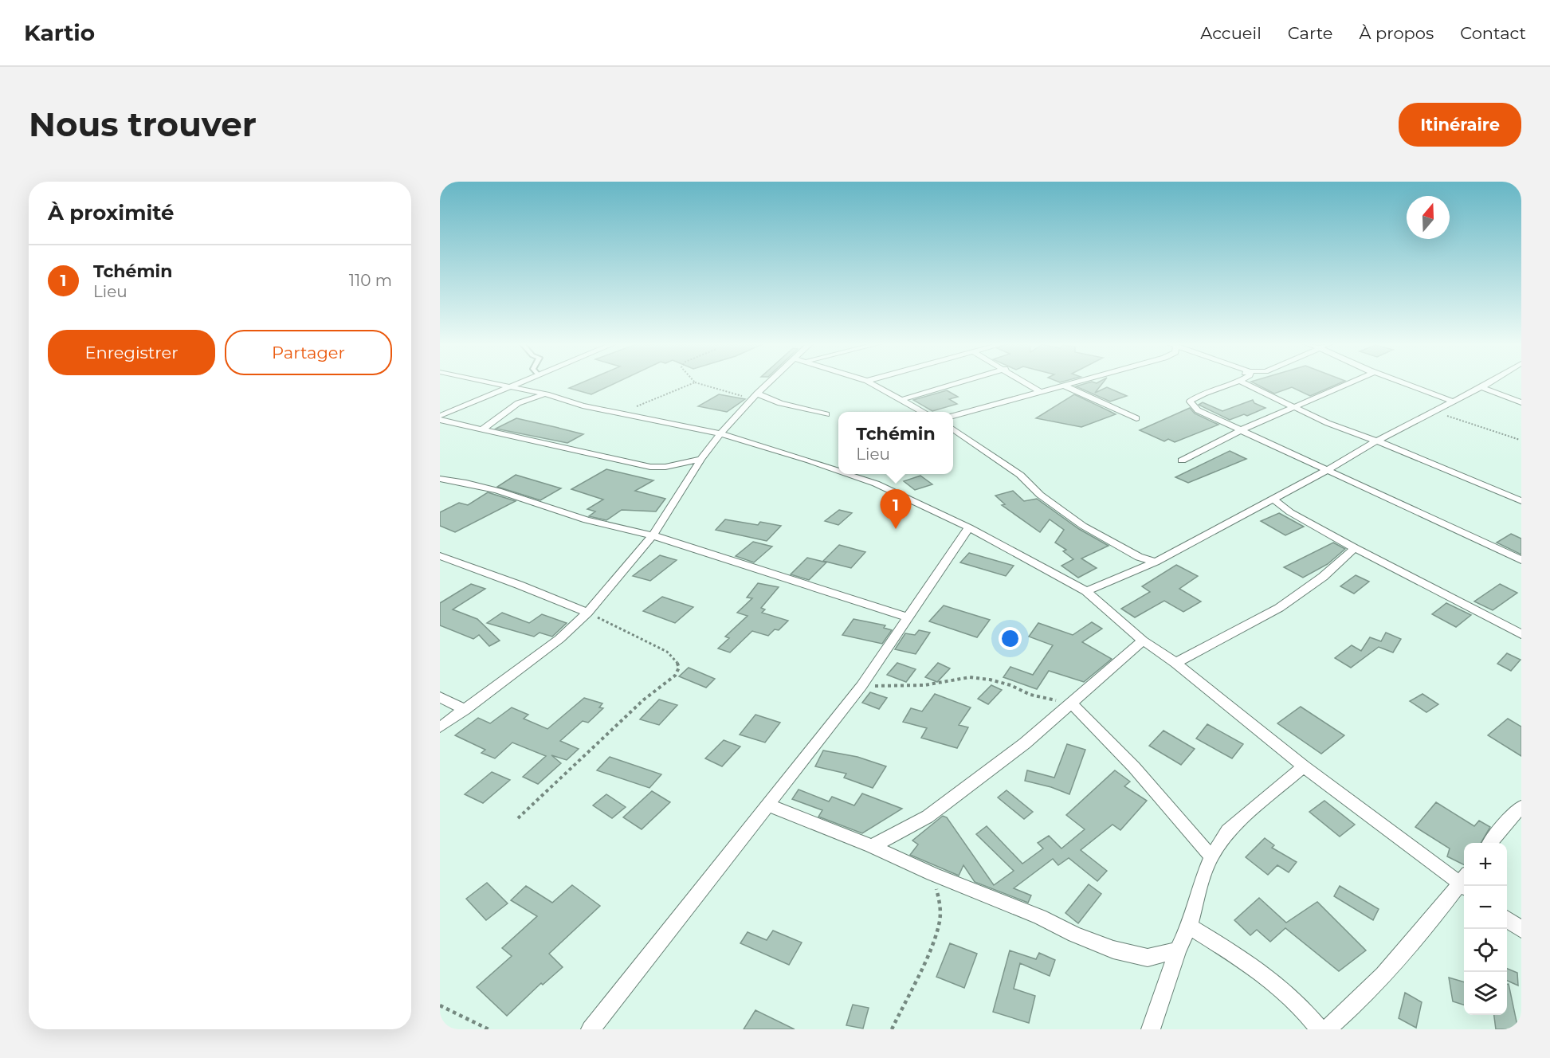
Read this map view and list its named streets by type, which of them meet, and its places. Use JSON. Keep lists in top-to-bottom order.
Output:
{
  "north": "top",
  "page": {
    "header": "Kartio",
    "nav": [
      "Accueil",
      "Carte",
      "À propos",
      "Contact"
    ],
    "buttons": [
      "Itinéraire",
      ["Enregistrer", "Partager"]
    ],
    "title": "Nous trouver",
    "heading": "À proximité",
    "list": [
      {
        "mark": "1",
        "name": "Tchémin",
        "note": "Lieu",
        "value": "110 m"
      }
    ],
    "popup": ["Tchémin", "Lieu"],
    "pins": "1",
    "map_buttons": ["+", "−"]
  }
}
